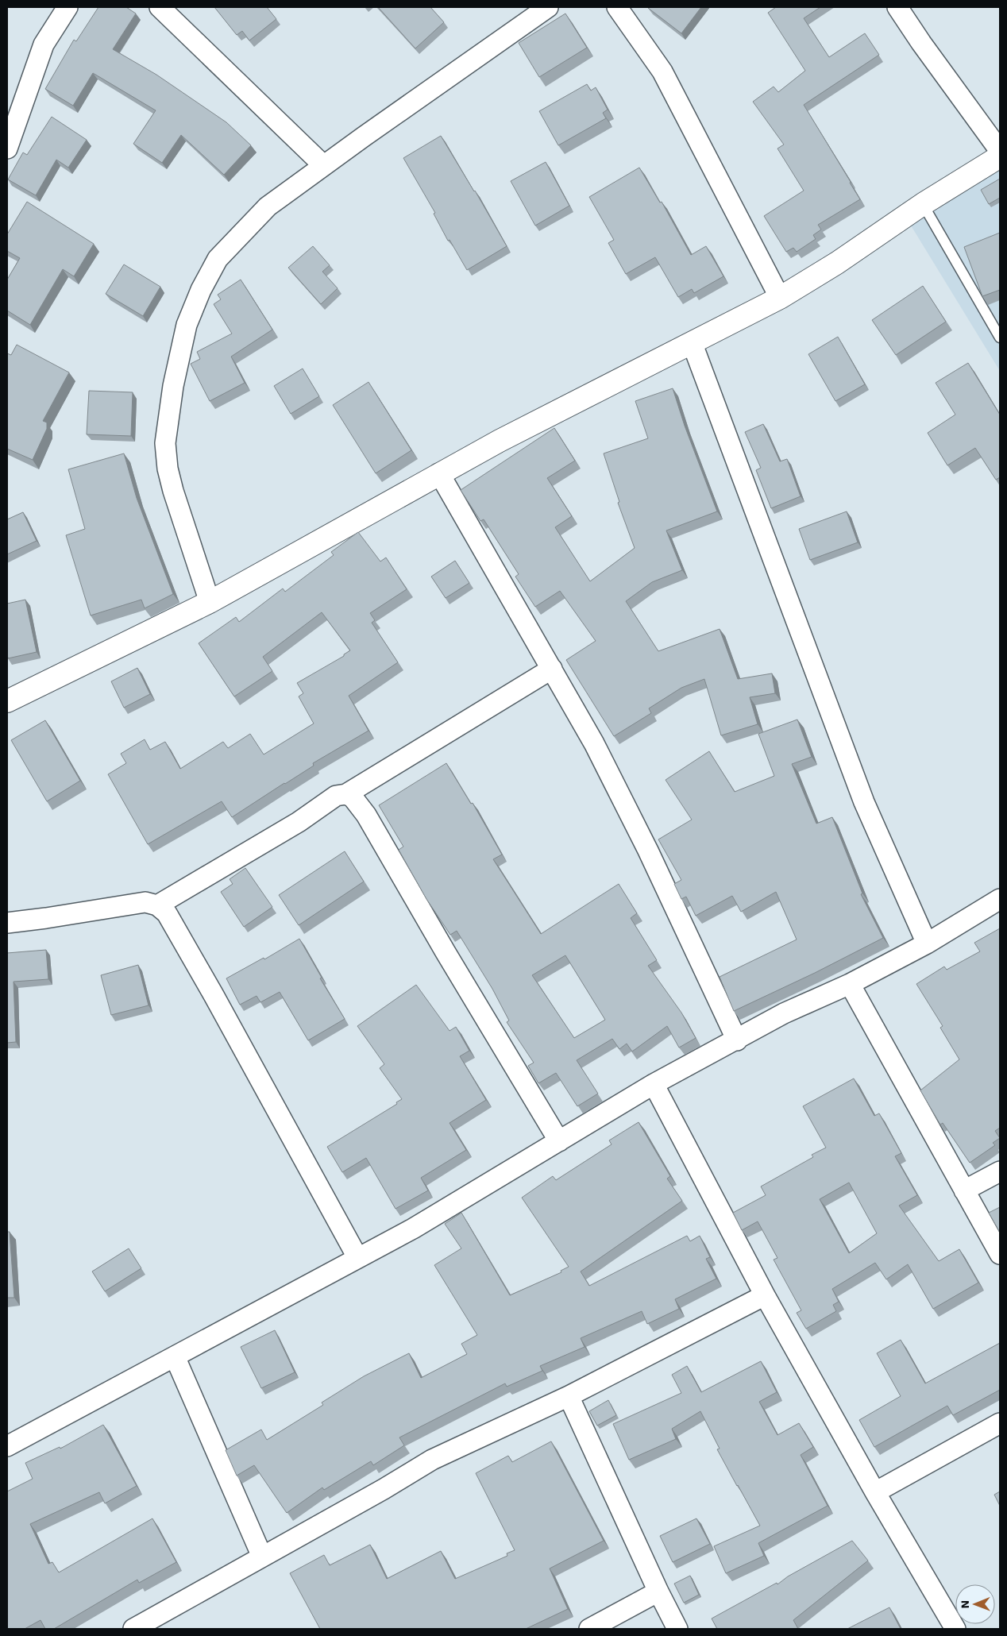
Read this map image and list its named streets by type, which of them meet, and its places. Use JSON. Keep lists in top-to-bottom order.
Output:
{
  "north": "left"
}
